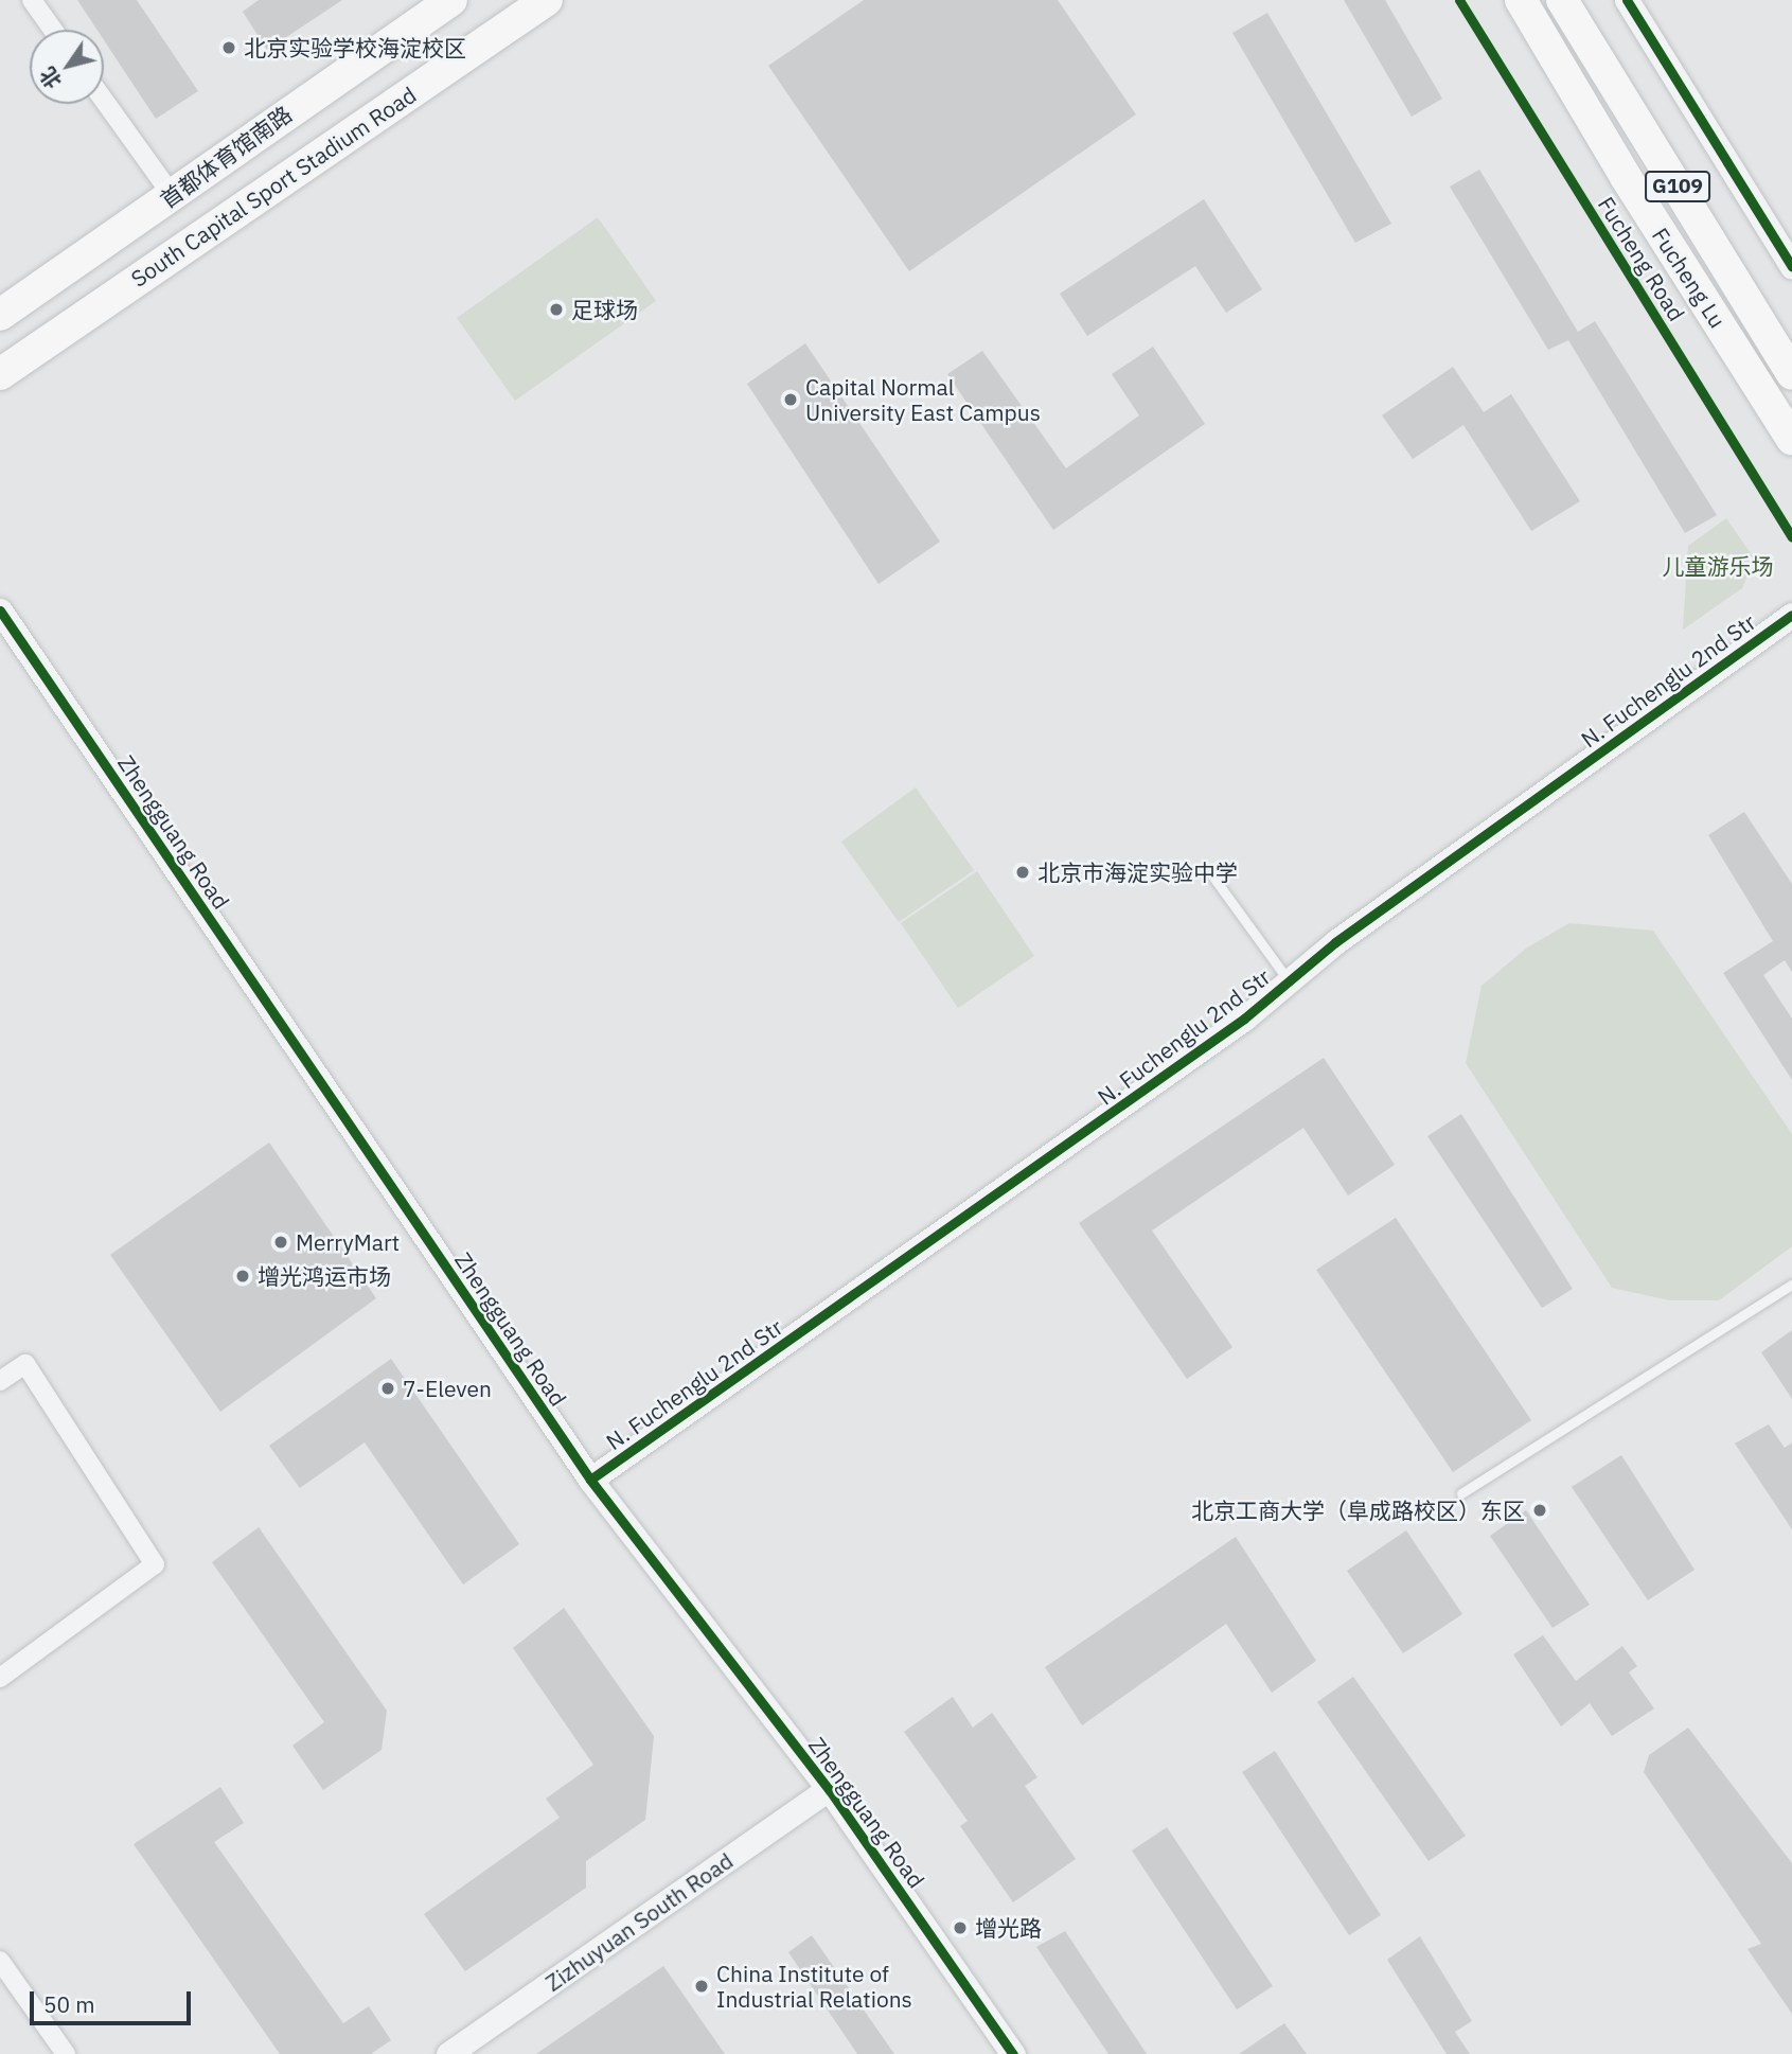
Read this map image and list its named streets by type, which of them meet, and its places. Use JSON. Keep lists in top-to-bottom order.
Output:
{
  "streets": {
    "main road": [
      "首都体育馆南路",
      "South Capital Sport Stadium Road",
      "G109",
      "Fucheng Lu"
    ],
    "street": ["N. Fuchenglu 2nd Str", "Zhengguang Road", "Zizhuyuan South Road"],
    "cycle path": ["Fucheng Road"]
  },
  "crossings": [
    ["N. Fuchenglu 2nd Str", "Zhengguang Road"],
    ["Zhengguang Road", "Zizhuyuan South Road"]
  ],
  "parks": ["儿童游乐场"],
  "places": [
    "北京实验学校海淀校区",
    "足球场",
    "Capital Normal University East Campus",
    "北京市海淀实验中学",
    "MerryMart",
    "增光鸿运市场",
    "7-Eleven",
    "北京工商大学（阜成路校区）东区",
    "增光路",
    "China Institute of Industrial Relations"
  ],
  "scale_bar": "50 m",
  "north": "bottom left"
}
